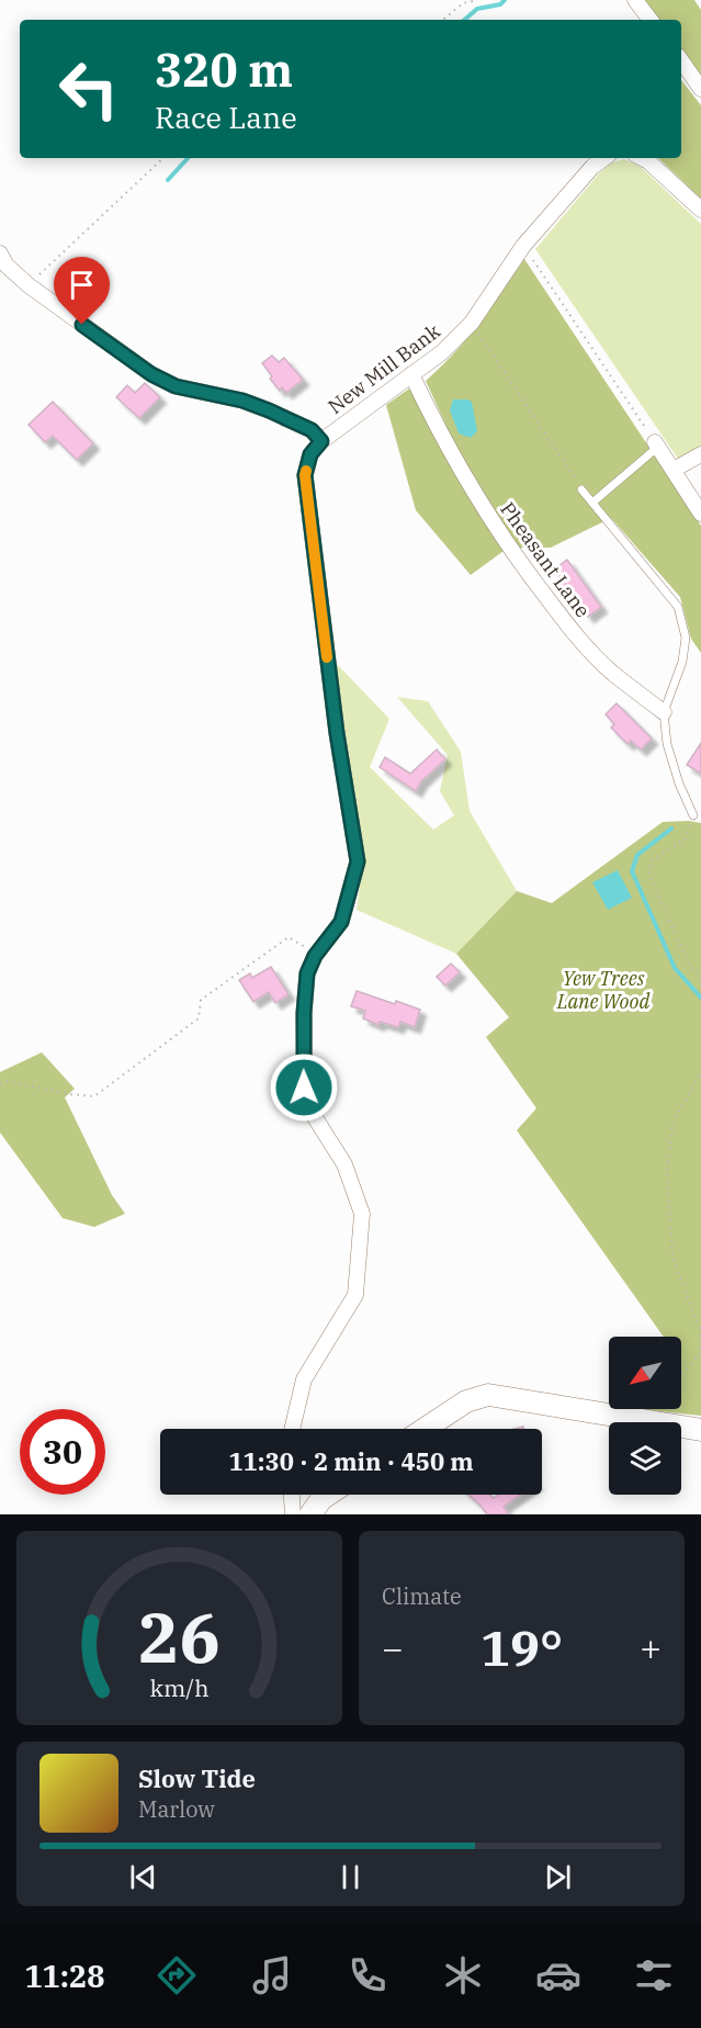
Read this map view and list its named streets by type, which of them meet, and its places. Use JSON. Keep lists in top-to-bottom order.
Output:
{
  "streets": {
    "street": ["New Mill Bank", "Pheasant Lane"]
  },
  "crossings": [
    ["New Mill Bank", "Pheasant Lane"]
  ],
  "parks": ["Yew Trees Lane Wood"],
  "north": "bottom left",
  "page": {
    "turn": ["320 m", "Race Lane"],
    "limit": "30",
    "trip": "11:30 · 2 min · 450 m",
    "tile": "Climate",
    "heat": ["−", "19°", "+"],
    "song": ["Slow Tide", "Marlow"],
    "tabs": "11:28",
    "gauge": ["26", "km/h"]
  }
}
